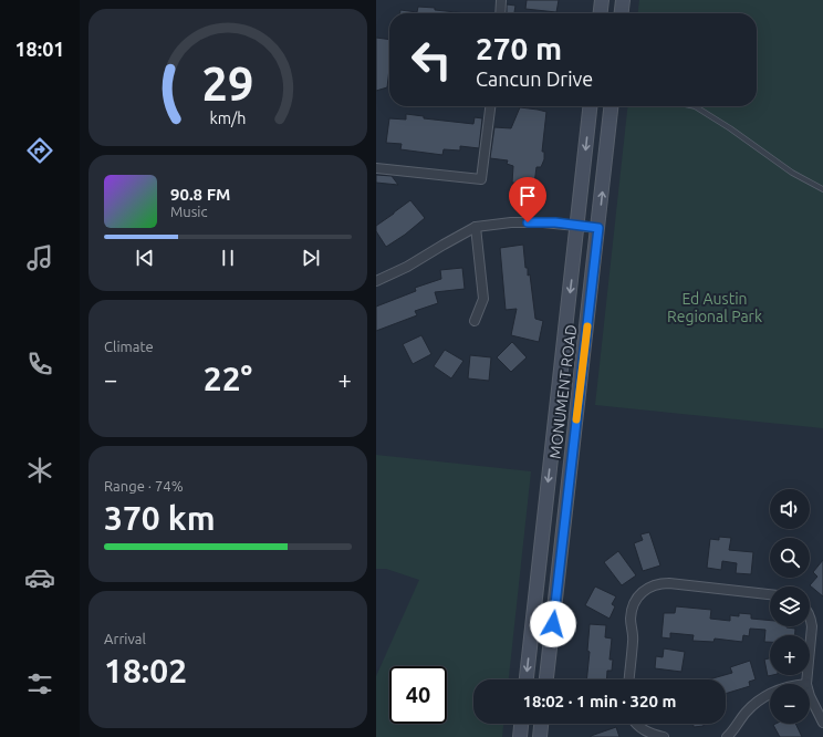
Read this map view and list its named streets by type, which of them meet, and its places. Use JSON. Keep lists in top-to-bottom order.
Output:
{
  "streets": {
    "street": ["MONUMENT ROAD"]
  },
  "parks": ["Ed Austin Regional Park"],
  "page": {
    "tabs": "18:01",
    "turn": ["270 m", "Cancun Drive"],
    "song": ["90.8 FM", "Music"],
    "tile": [
      "Climate",
      ["Range · 74%", "370 km"],
      ["Arrival", "18:02"]
    ],
    "heat": ["−", "22°", "+"],
    "map_buttons": ["+", "−"],
    "limit": "40",
    "trip": "18:02 · 1 min · 320 m",
    "gauge": ["29", "km/h"]
  }
}
